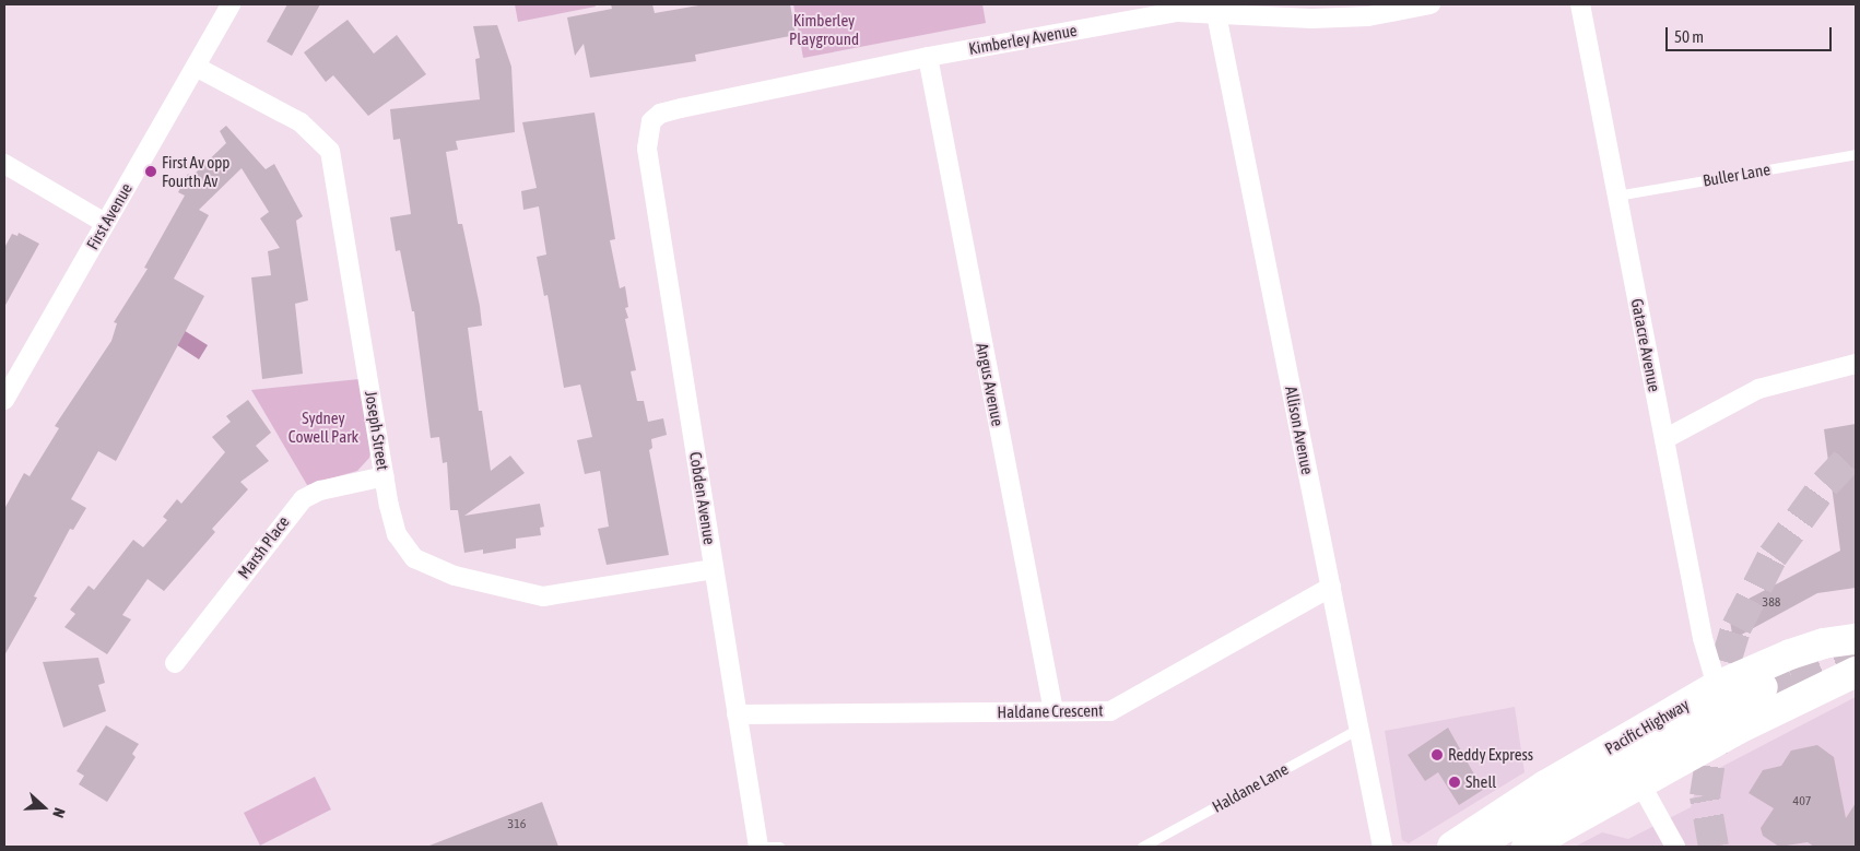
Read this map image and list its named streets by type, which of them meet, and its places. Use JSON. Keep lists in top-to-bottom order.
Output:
{
  "streets": {
    "main road": ["Pacific Highway"],
    "street": [
      "Kimberley Avenue",
      "First Avenue",
      "Gatacre Avenue",
      "Angus Avenue",
      "Joseph Street",
      "Allison Avenue",
      "Cobden Avenue",
      "Marsh Place",
      "Haldane Crescent"
    ],
    "lane": ["Buller Lane", "Haldane Lane"]
  },
  "crossings": [
    ["Kimberley Avenue", "Angus Avenue"],
    ["Kimberley Avenue", "Allison Avenue"],
    ["Kimberley Avenue", "Cobden Avenue"],
    ["Buller Lane", "Gatacre Avenue"],
    ["First Avenue", "Joseph Street"],
    ["Gatacre Avenue", "Pacific Highway"],
    ["Angus Avenue", "Haldane Crescent"],
    ["Joseph Street", "Cobden Avenue"],
    ["Joseph Street", "Marsh Place"],
    ["Allison Avenue", "Haldane Crescent"],
    ["Allison Avenue", "Haldane Lane"],
    ["Cobden Avenue", "Haldane Crescent"]
  ],
  "parks": ["Kimberley Playground", "Sydney Cowell Park"],
  "places": ["First Av opp Fourth Av", "Reddy Express", "Shell"],
  "house_numbers": ["388", "407", "316"],
  "scale_bar": "50 m",
  "north": "right"
}
